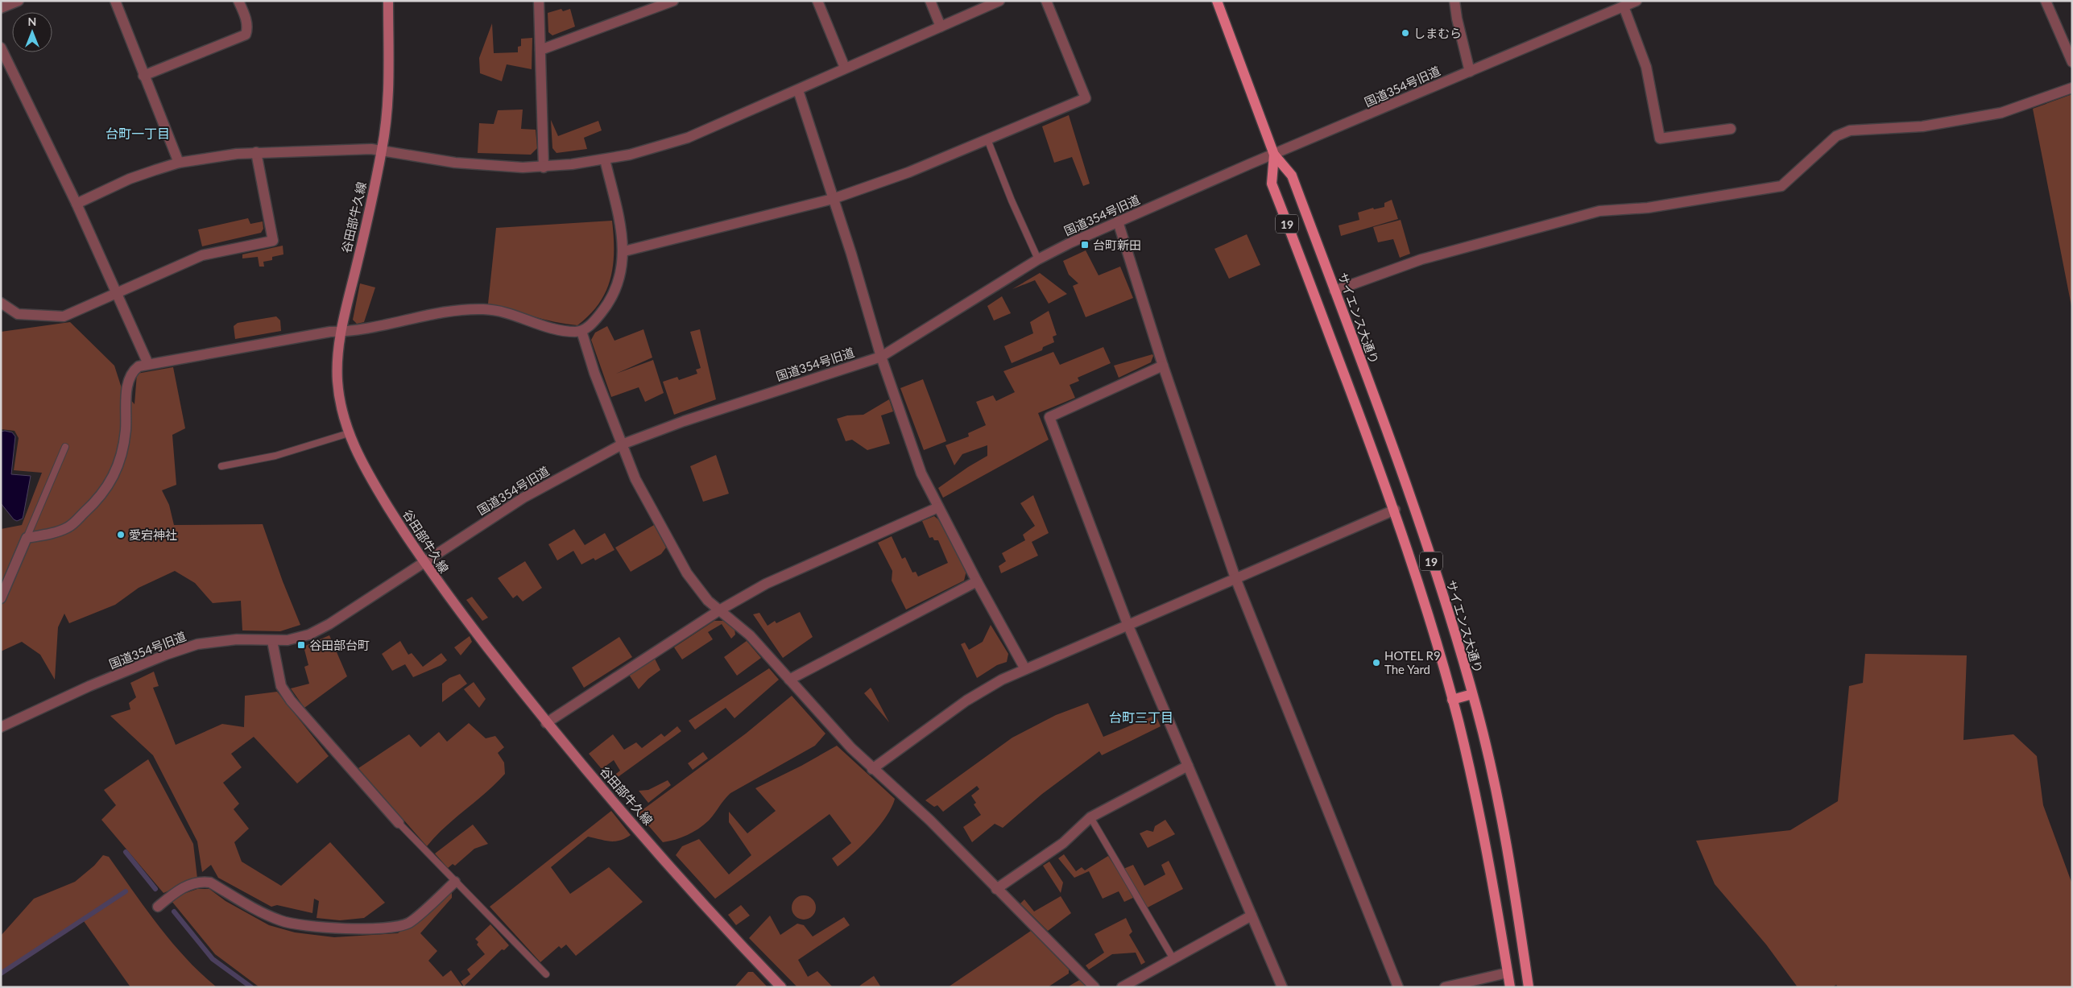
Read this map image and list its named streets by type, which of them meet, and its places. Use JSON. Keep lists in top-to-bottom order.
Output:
{
  "streets": {
    "main road": ["谷田部牛久線", "19", "サイエンス大通り"],
    "street": ["国道354号旧道"]
  },
  "crossings": [
    ["国道354号旧道", "谷田部牛久線"],
    ["国道354号旧道", "サイエンス大通り"]
  ],
  "districts": ["台町一丁目", "台町三丁目"],
  "places": {
    "other": ["しまむら", "愛宕神社", "HOTEL R9 The Yard"],
    "transit": ["台町新田", "谷田部台町"]
  },
  "north": "top"
}
